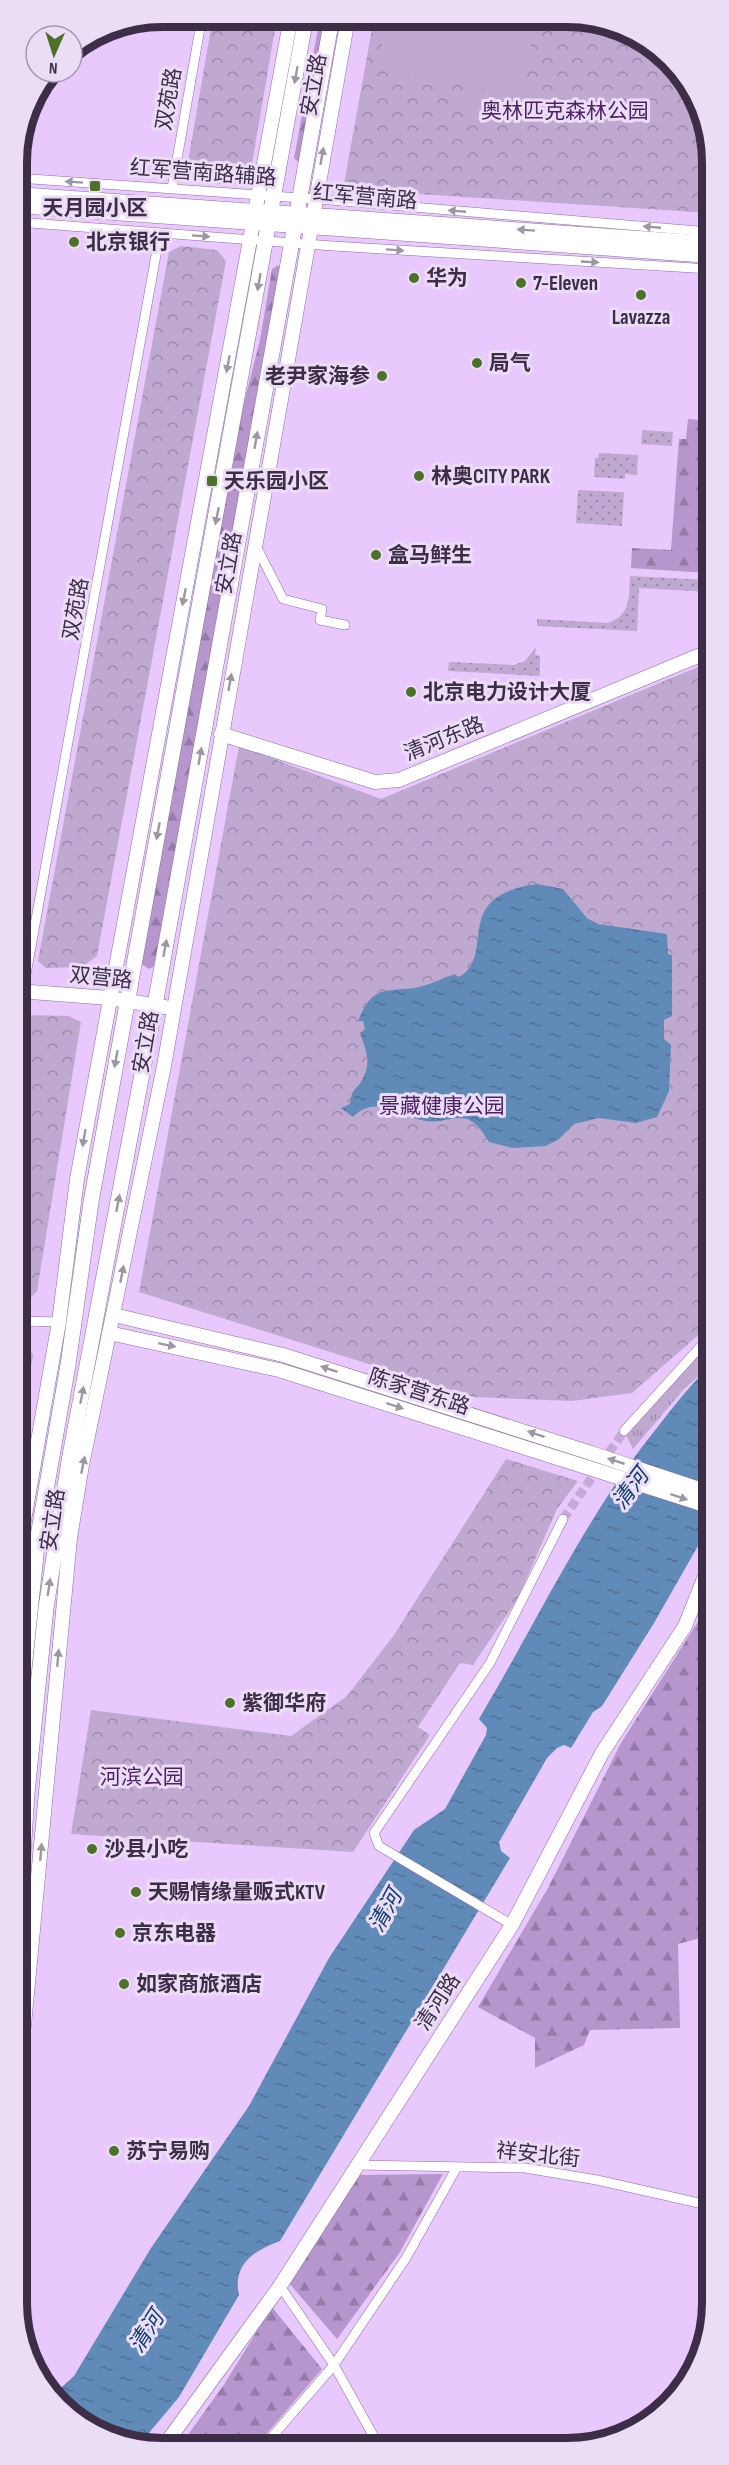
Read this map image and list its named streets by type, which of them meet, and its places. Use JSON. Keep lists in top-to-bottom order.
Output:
{
  "streets": {
    "main road": ["安立路"],
    "street": [
      "双苑路",
      "红军营南路辅路",
      "红军营南路",
      "清河东路",
      "双营路",
      "陈家营东路",
      "清河路",
      "祥安北街"
    ]
  },
  "crossings": [
    ["安立路", "红军营南路辅路"],
    ["安立路", "红军营南路"],
    ["安立路", "清河东路"],
    ["安立路", "双营路"],
    ["安立路", "陈家营东路"],
    ["双苑路", "红军营南路辅路"],
    ["红军营南路辅路", "红军营南路"],
    ["清河路", "祥安北街"]
  ],
  "water": ["清河"],
  "parks": ["奥林匹克森林公园", "景藏健康公园", "河滨公园"],
  "places": {
    "transit": ["天月园小区", "天乐园小区"],
    "other": [
      "北京银行",
      "华为",
      "7-Eleven",
      "Lavazza",
      "局气",
      "老尹家海参",
      "林奥CITY PARK",
      "盒马鲜生",
      "北京电力设计大厦",
      "紫御华府",
      "沙县小吃",
      "天赐情缘量贩式KTV",
      "京东电器",
      "如家商旅酒店",
      "苏宁易购"
    ]
  },
  "north": "bottom"
}
